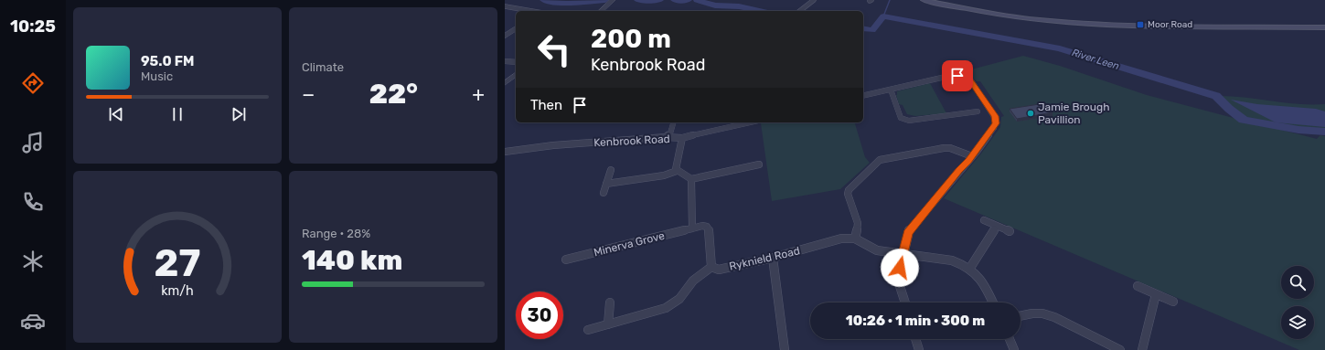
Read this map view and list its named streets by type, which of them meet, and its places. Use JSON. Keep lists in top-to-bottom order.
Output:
{
  "streets": {
    "street": ["Kenbrook Road", "Minerva Grove", "Ryknield Road"]
  },
  "water": ["River Leen"],
  "places": {
    "transit": ["Moor Road"],
    "other": ["Jamie Brough Pavillion"]
  },
  "page": {
    "tabs": "10:25",
    "tile": [
      "Climate",
      ["Range · 28%", "140 km"]
    ],
    "turn": ["200 m", "Kenbrook Road"],
    "song": ["95.0 FM", "Music"],
    "heat": ["−", "22°", "+"],
    "then": "Then",
    "limit": "30",
    "trip": "10:26 · 1 min · 300 m",
    "gauge": ["27", "km/h"]
  }
}
